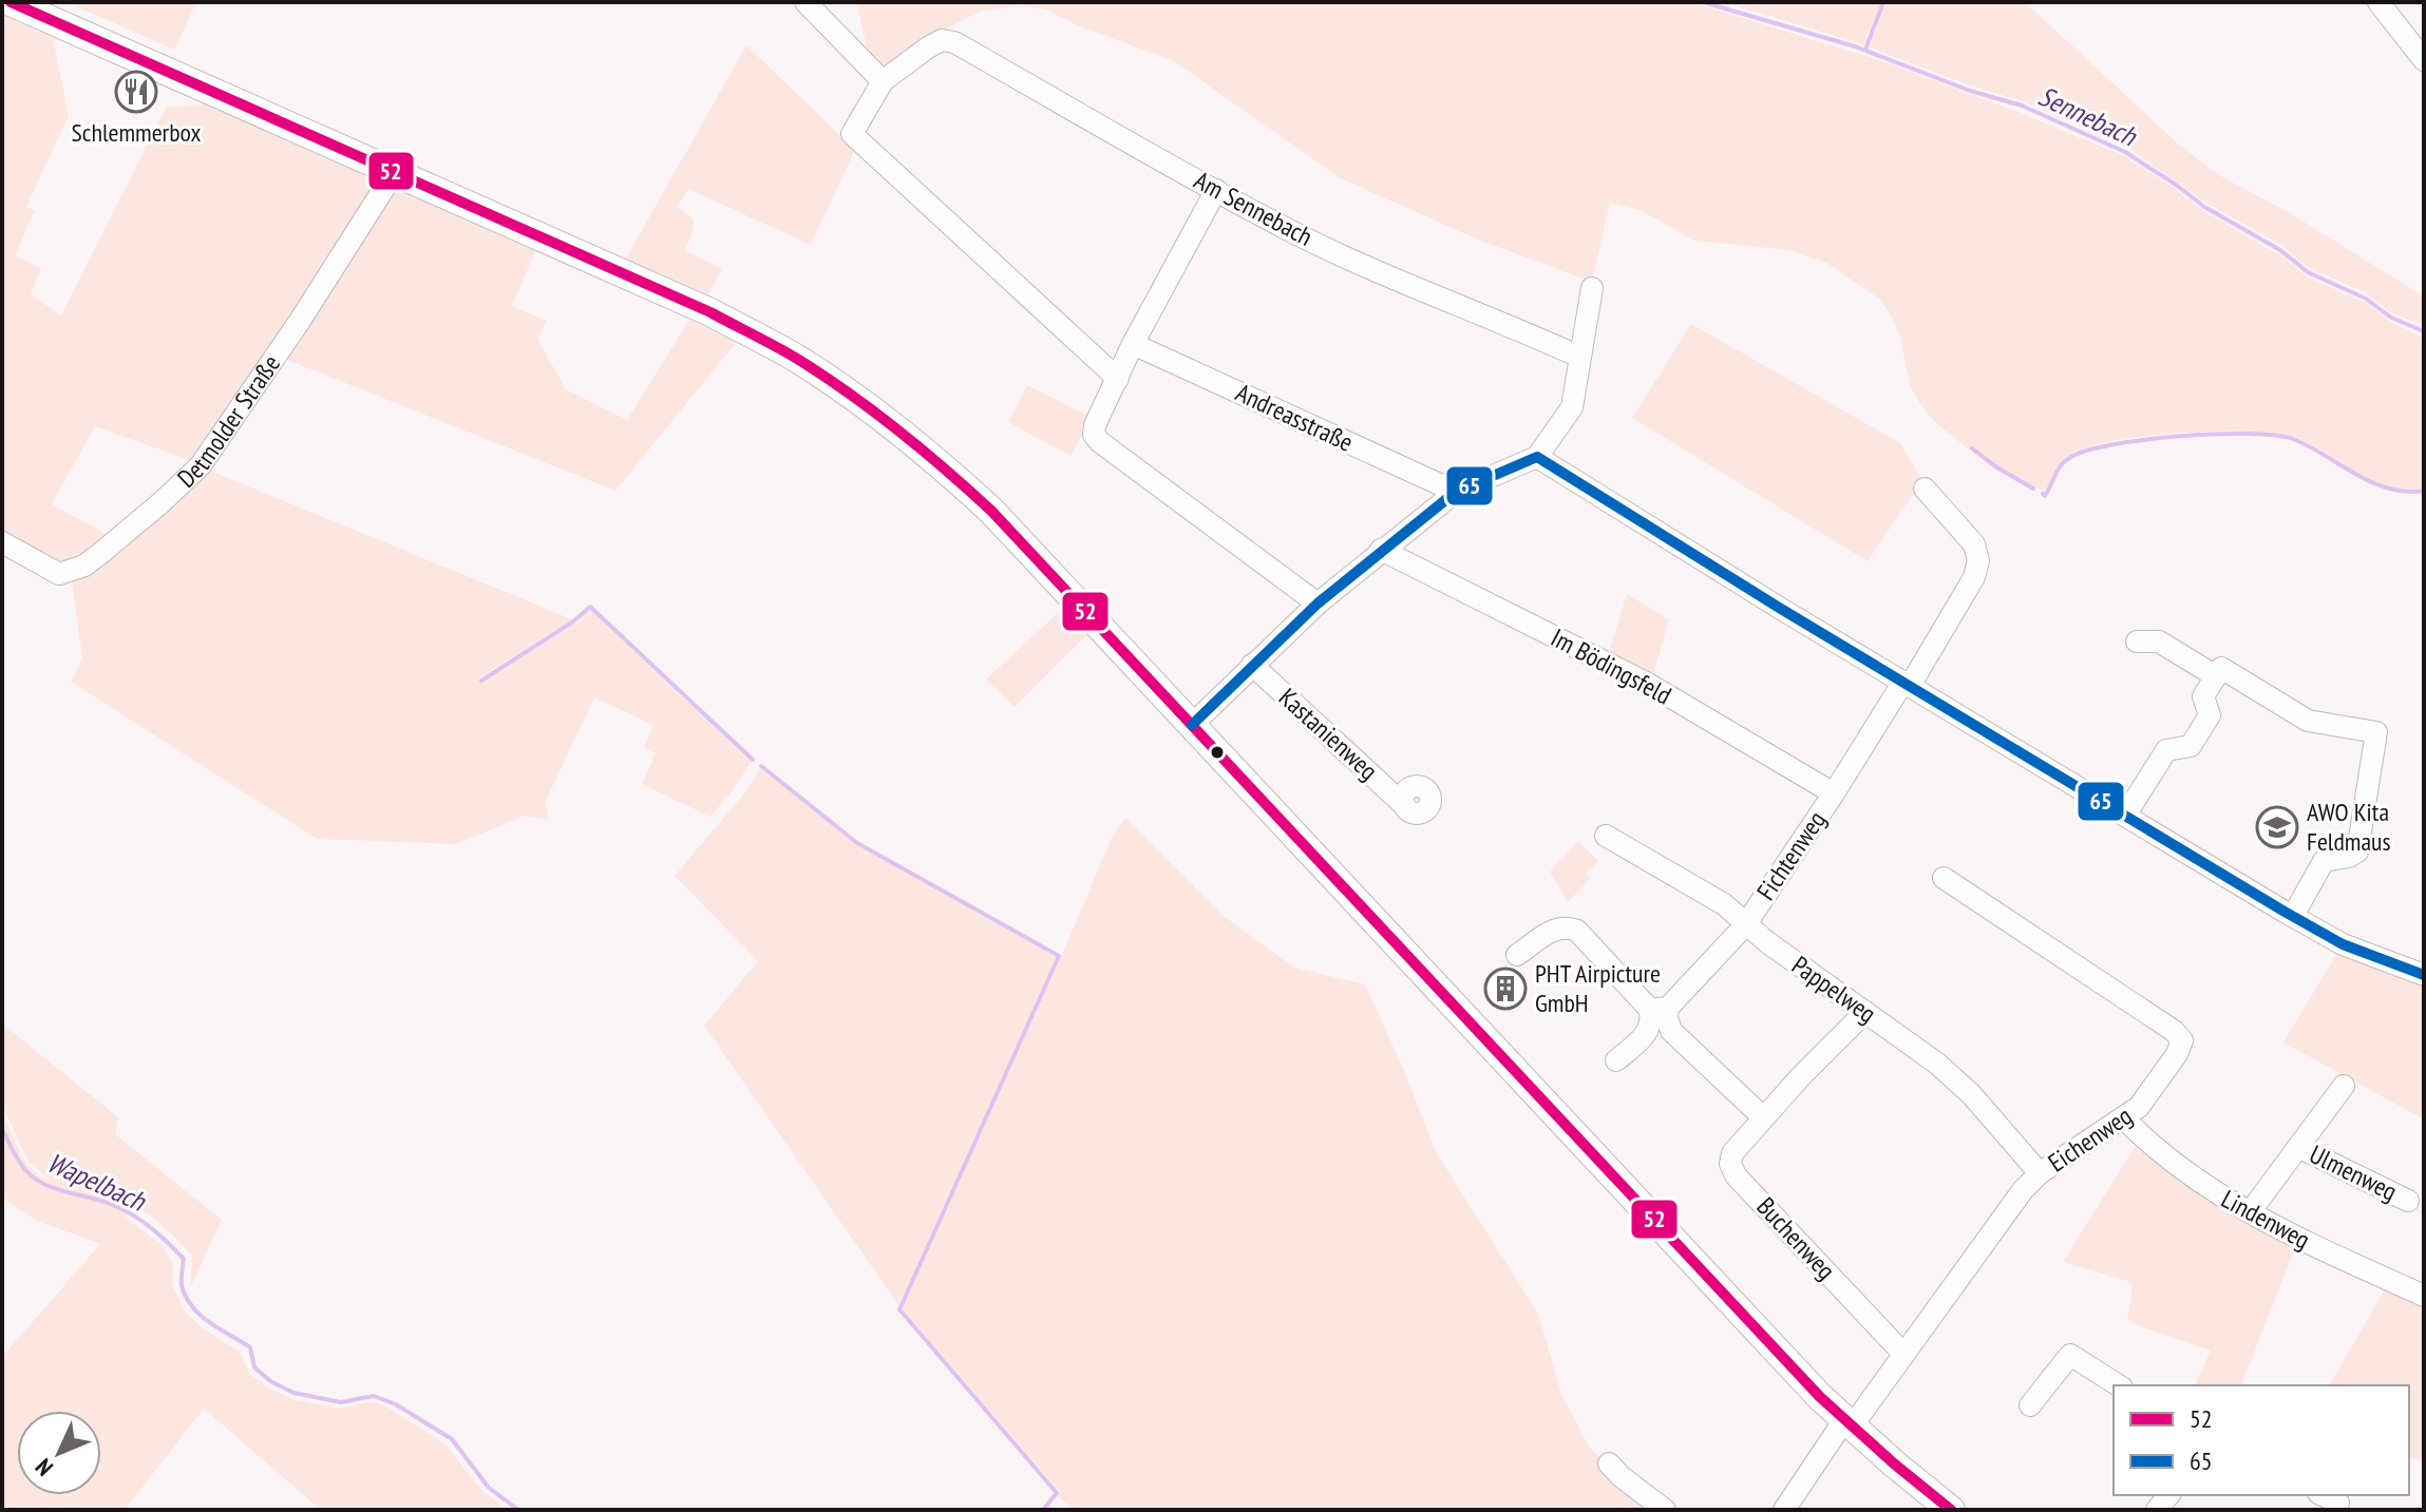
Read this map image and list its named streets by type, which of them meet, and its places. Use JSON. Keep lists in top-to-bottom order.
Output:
{
  "streets": {
    "street": [
      "Am Sennebach",
      "Andreasstraße",
      "Detmolder Straße",
      "Im Bödingsfeld",
      "Kastanienweg",
      "Fichtenweg",
      "Pappelweg",
      "Eichenweg",
      "Ulmenweg",
      "Lindenweg",
      "Buchenweg"
    ]
  },
  "crossings": [
    ["Im Bödingsfeld", "Fichtenweg"],
    ["Fichtenweg", "Pappelweg"],
    ["Pappelweg", "Eichenweg"],
    ["Pappelweg", "Buchenweg"],
    ["Eichenweg", "Lindenweg"],
    ["Eichenweg", "Buchenweg"],
    ["Ulmenweg", "Lindenweg"]
  ],
  "water": ["Sennebach", "Wapelbach"],
  "places": {
    "restaurant": ["Schlemmerbox"],
    "school or university": ["AWO Kita Feldmaus"],
    "building": ["PHT Airpicture GmbH"]
  },
  "lines": ["transit line 52", "transit line 65"],
  "legend": ["52", "65"],
  "north": "bottom left"
}
